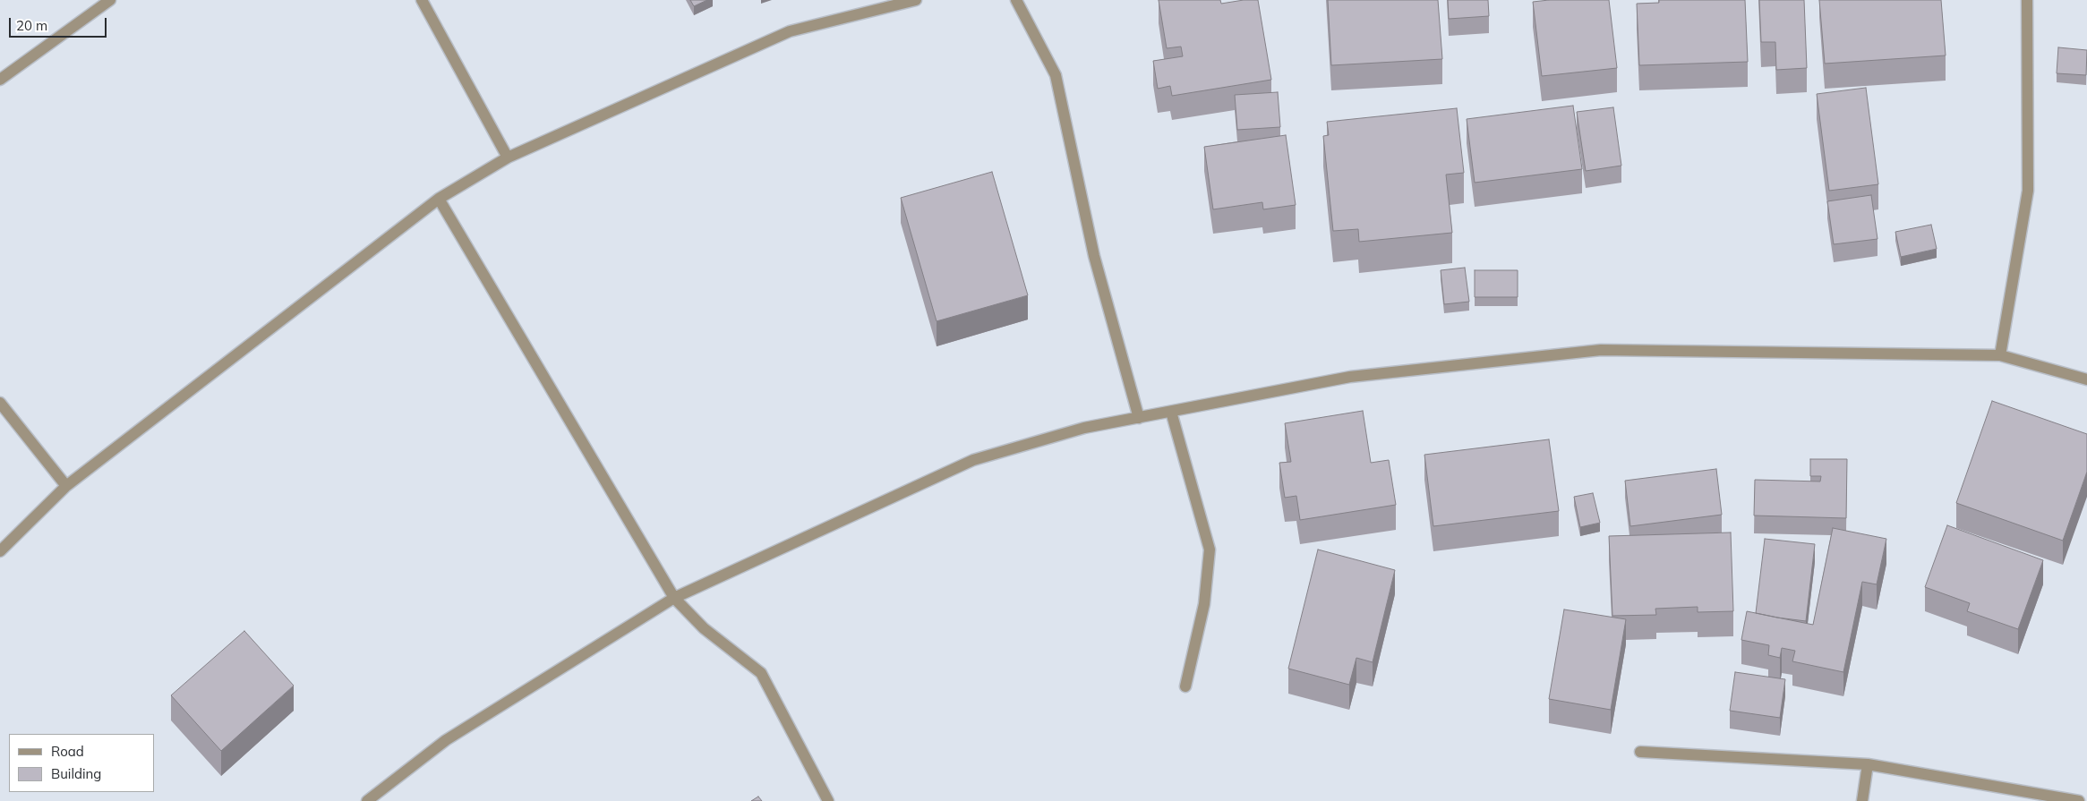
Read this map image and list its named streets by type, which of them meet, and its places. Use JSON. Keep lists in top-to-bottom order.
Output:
{
  "legend": ["Road", "Building"],
  "scale_bar": "20 m"
}
